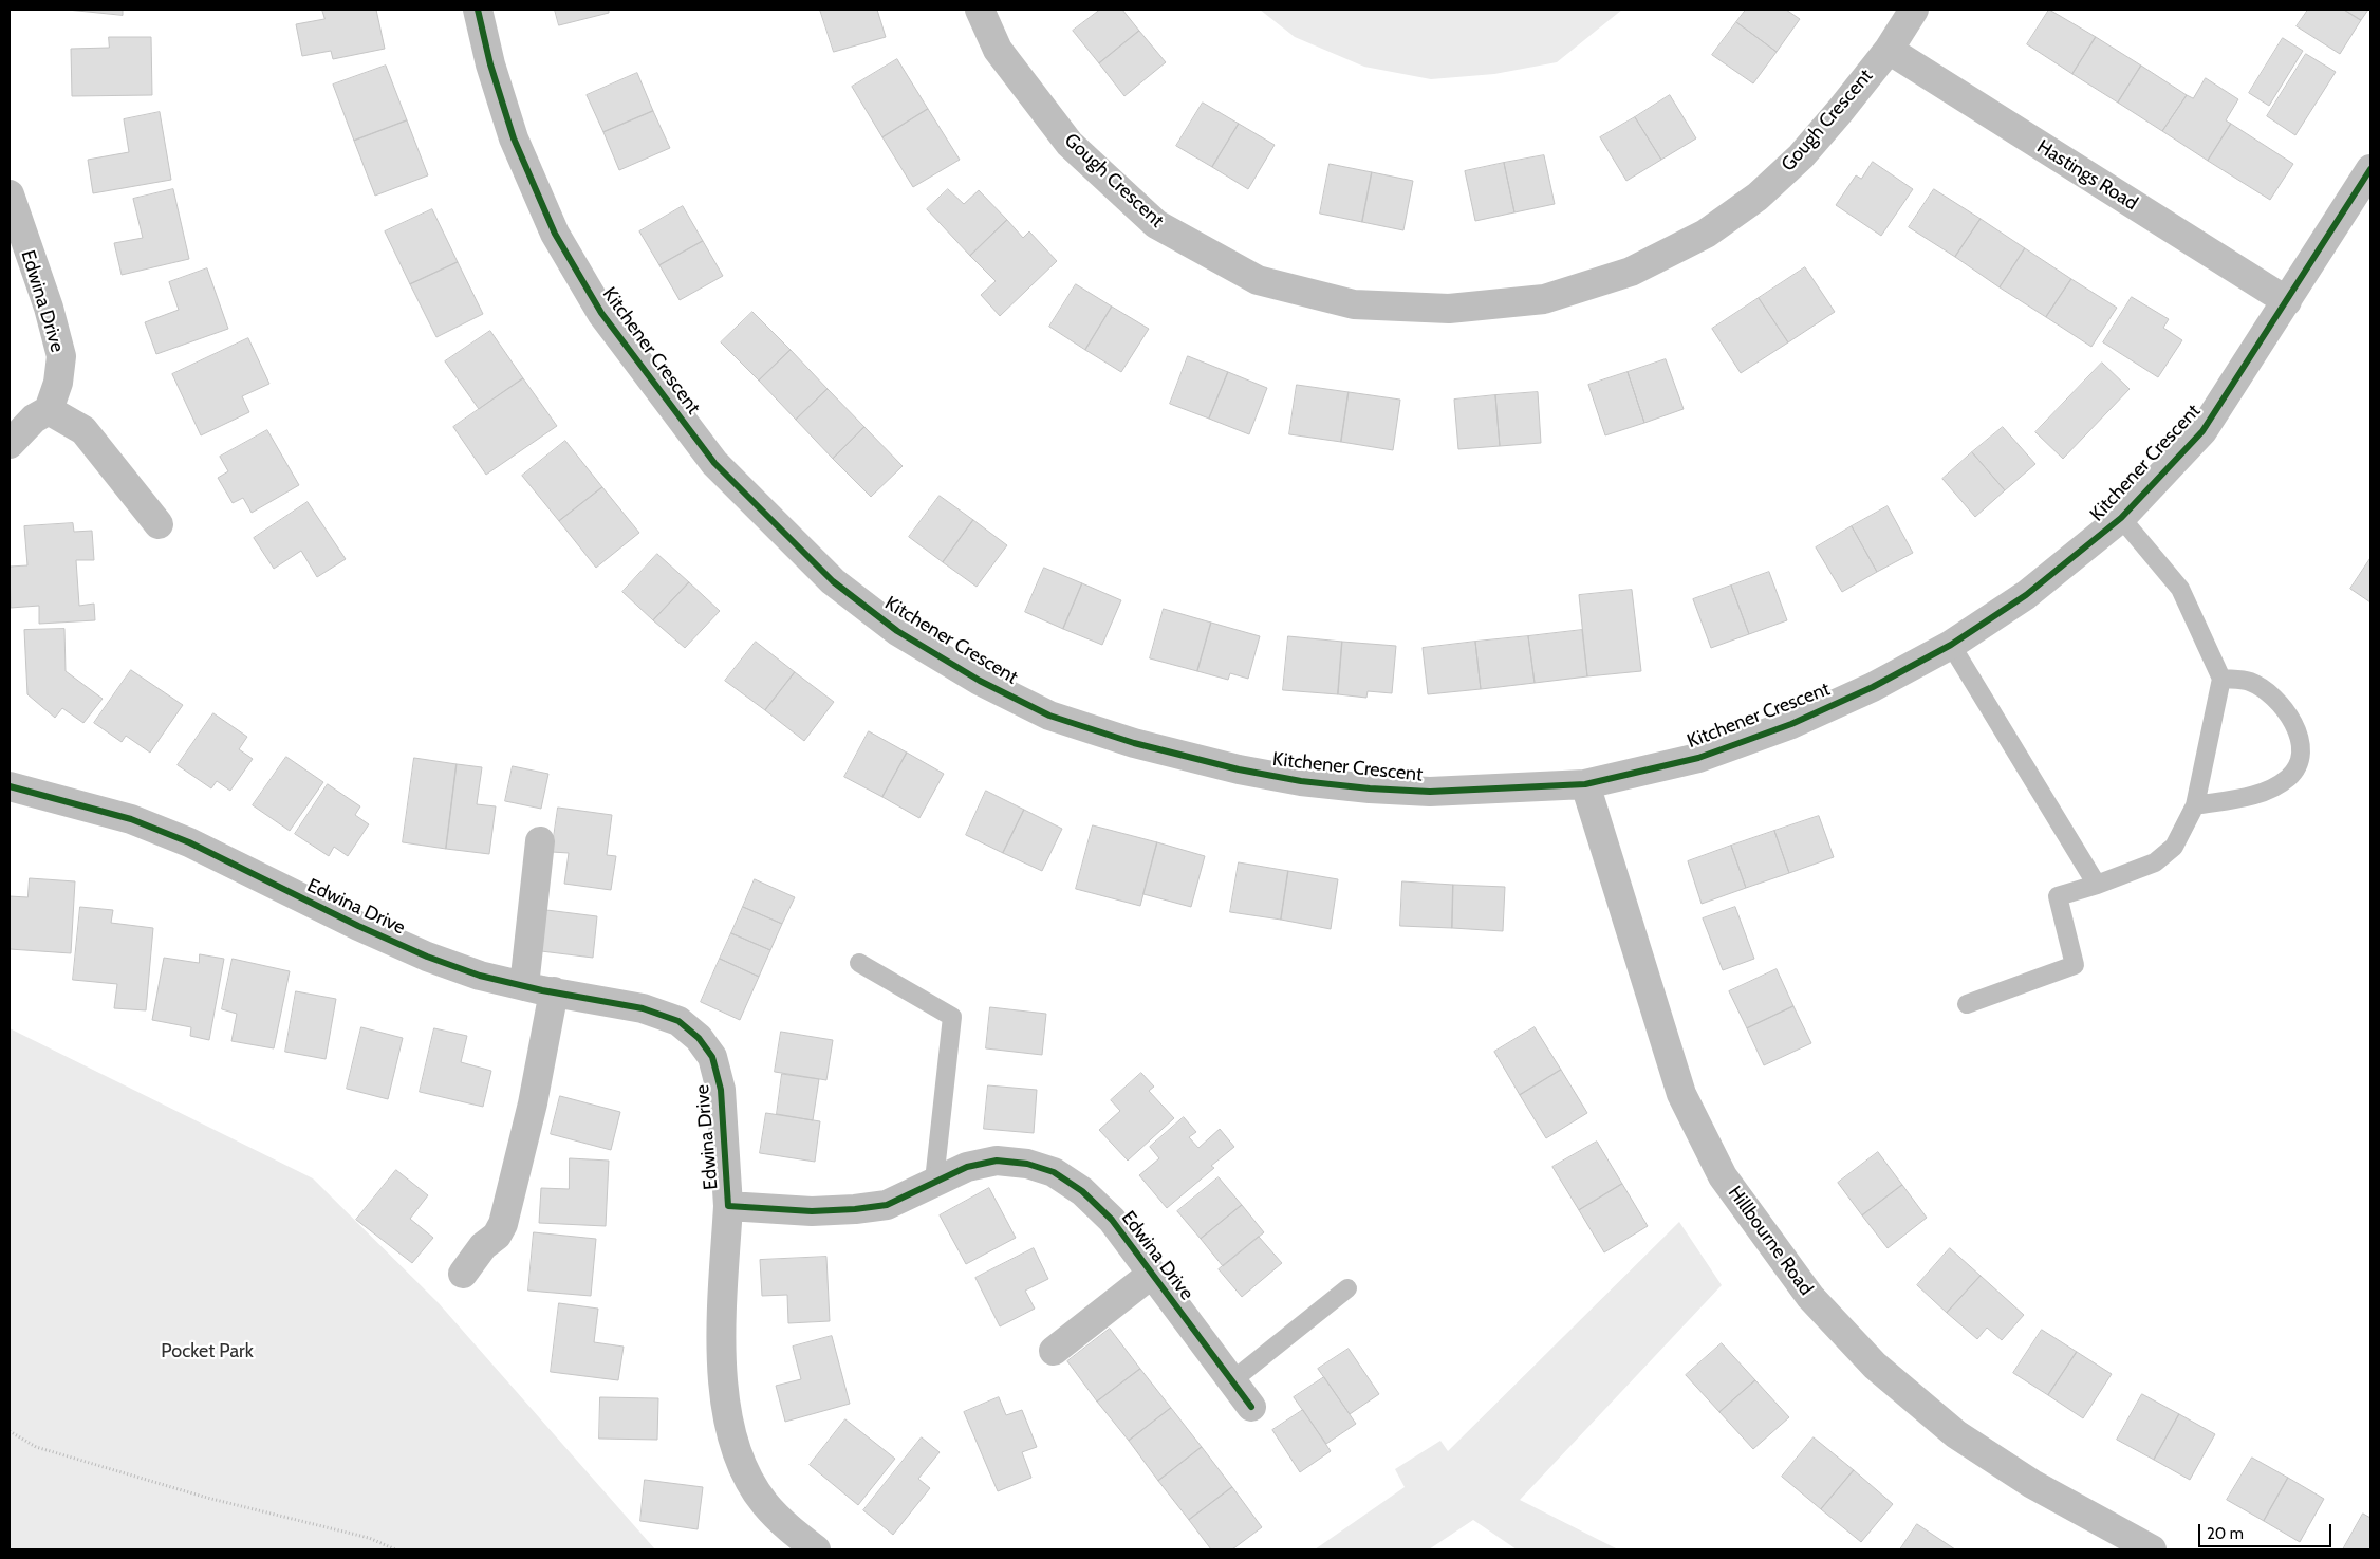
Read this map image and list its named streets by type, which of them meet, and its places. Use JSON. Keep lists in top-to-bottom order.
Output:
{
  "streets": {
    "street": [
      "Gough Crescent",
      "Hastings Road",
      "Edwina Drive",
      "Kitchener Crescent",
      "Hillbourne Road"
    ]
  },
  "crossings": [
    ["Gough Crescent", "Hastings Road"],
    ["Hastings Road", "Kitchener Crescent"],
    ["Kitchener Crescent", "Hillbourne Road"]
  ],
  "parks": ["Pocket Park"],
  "scale_bar": "20 m"
}
